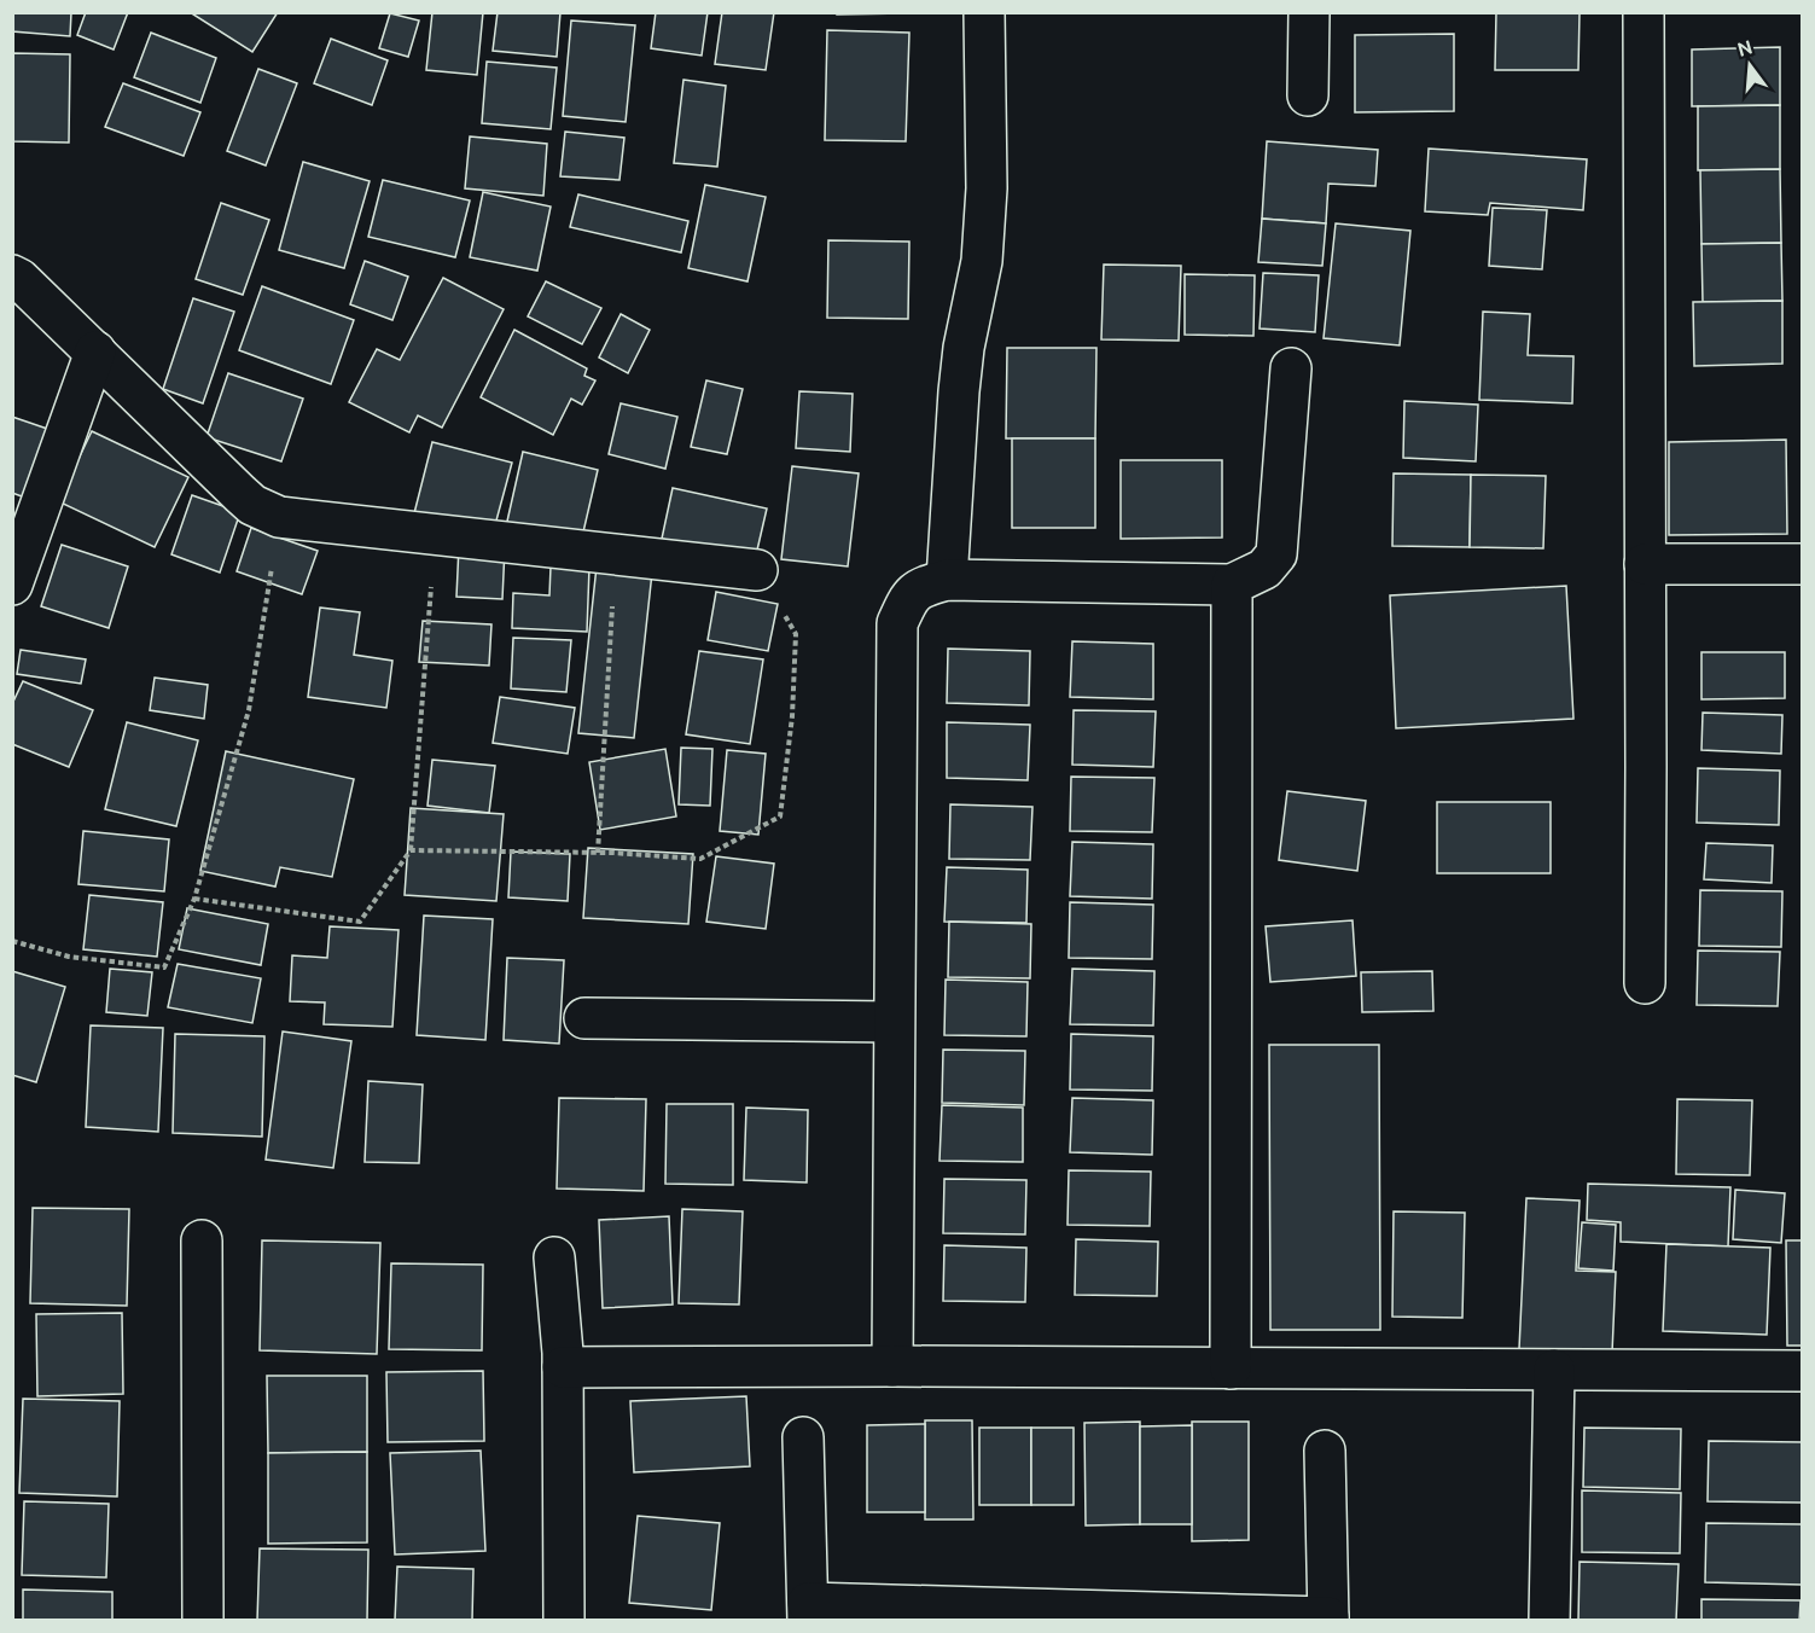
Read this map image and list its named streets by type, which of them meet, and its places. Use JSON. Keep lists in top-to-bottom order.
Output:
{
  "north": "top"
}
